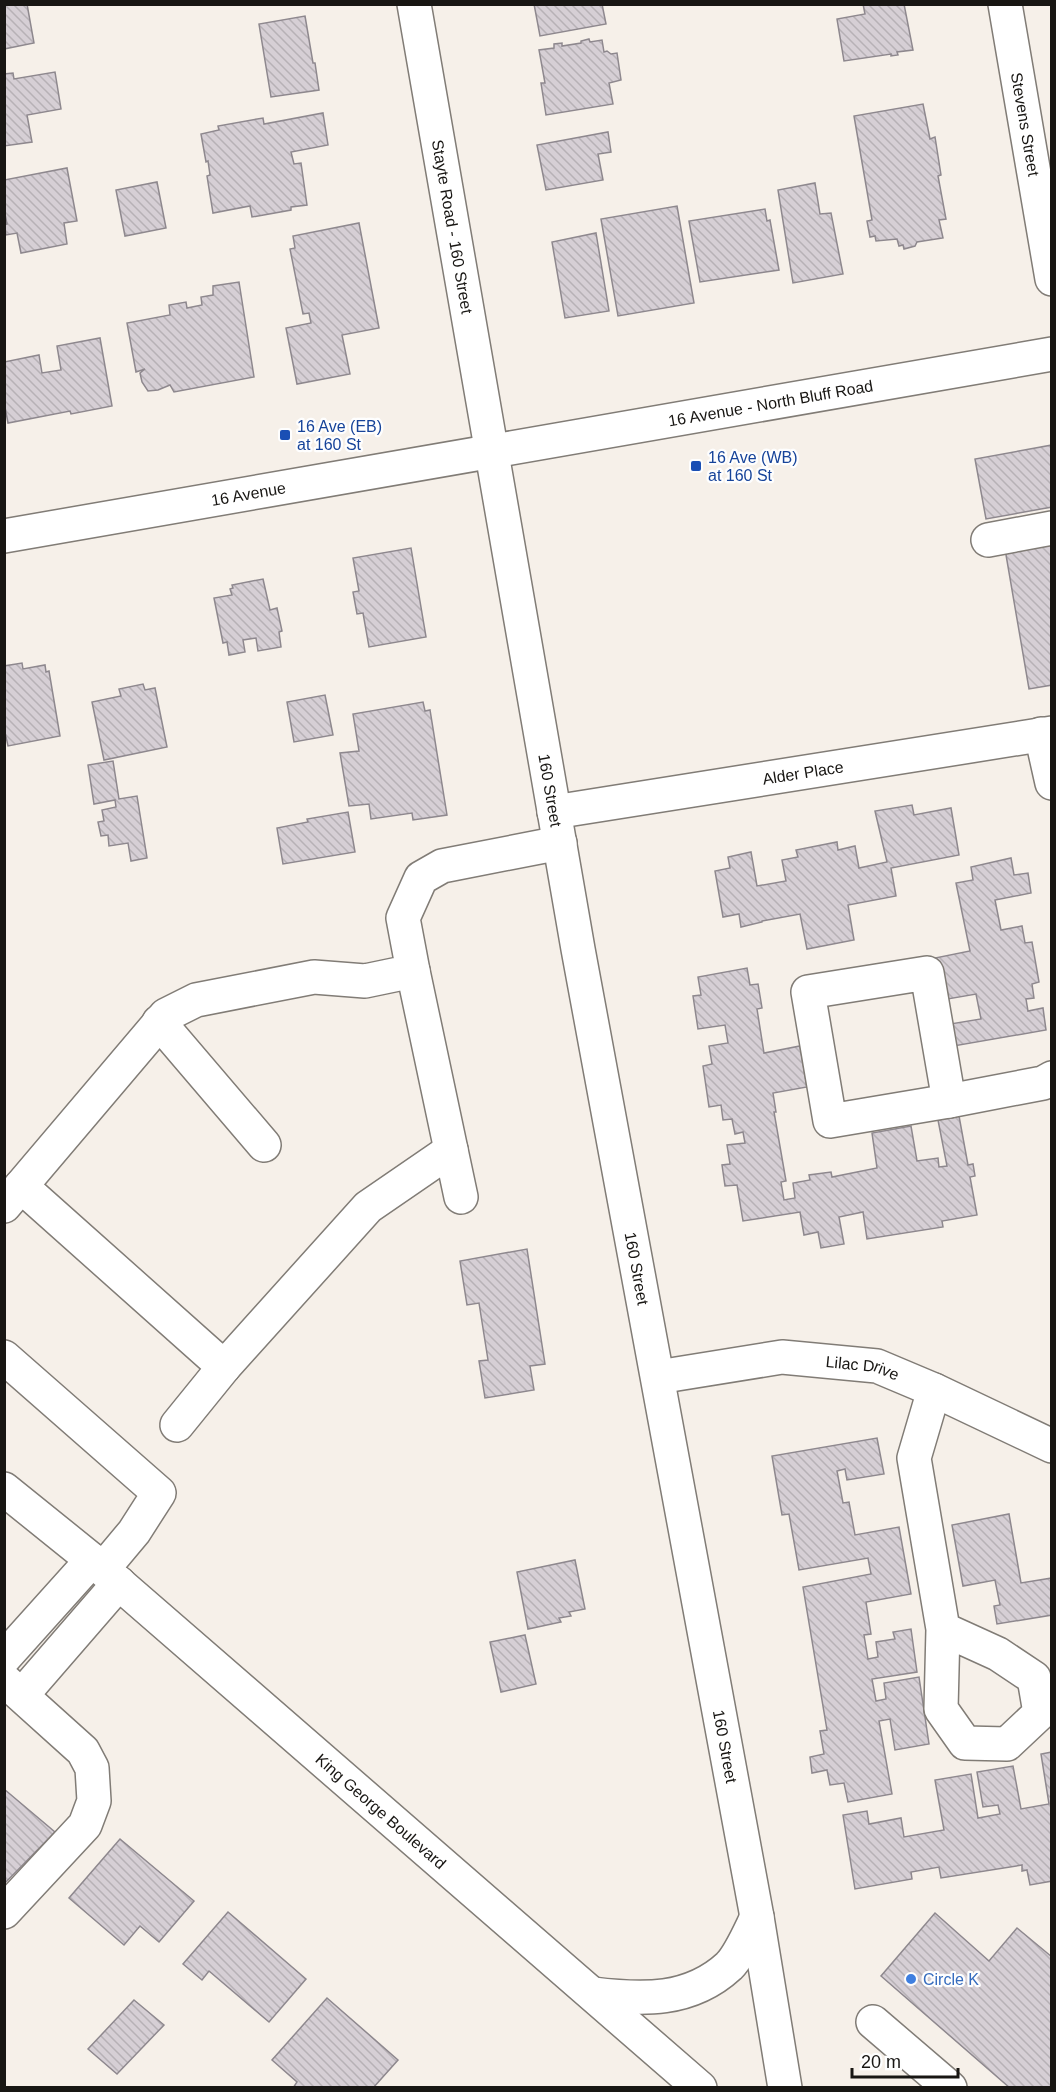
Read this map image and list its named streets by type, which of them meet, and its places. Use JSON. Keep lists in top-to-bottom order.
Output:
{
  "streets": {
    "main road": [
      "Stevens Street",
      "Stayte Road - 160 Street",
      "16 Avenue - North Bluff Road",
      "16 Avenue",
      "Alder Place",
      "160 Street",
      "Lilac Drive",
      "King George Boulevard"
    ]
  },
  "crossings": [
    ["Stayte Road - 160 Street", "16 Avenue - North Bluff Road"],
    ["Stayte Road - 160 Street", "16 Avenue"],
    ["Stayte Road - 160 Street", "160 Street"],
    ["16 Avenue - North Bluff Road", "16 Avenue"],
    ["16 Avenue - North Bluff Road", "160 Street"],
    ["16 Avenue", "160 Street"],
    ["Alder Place", "160 Street"],
    ["160 Street", "Lilac Drive"]
  ],
  "places": {
    "transit": ["16 Ave (EB) at 160 St", "16 Ave (WB) at 160 St"],
    "other": ["Circle K"]
  },
  "scale_bar": "20 m"
}
